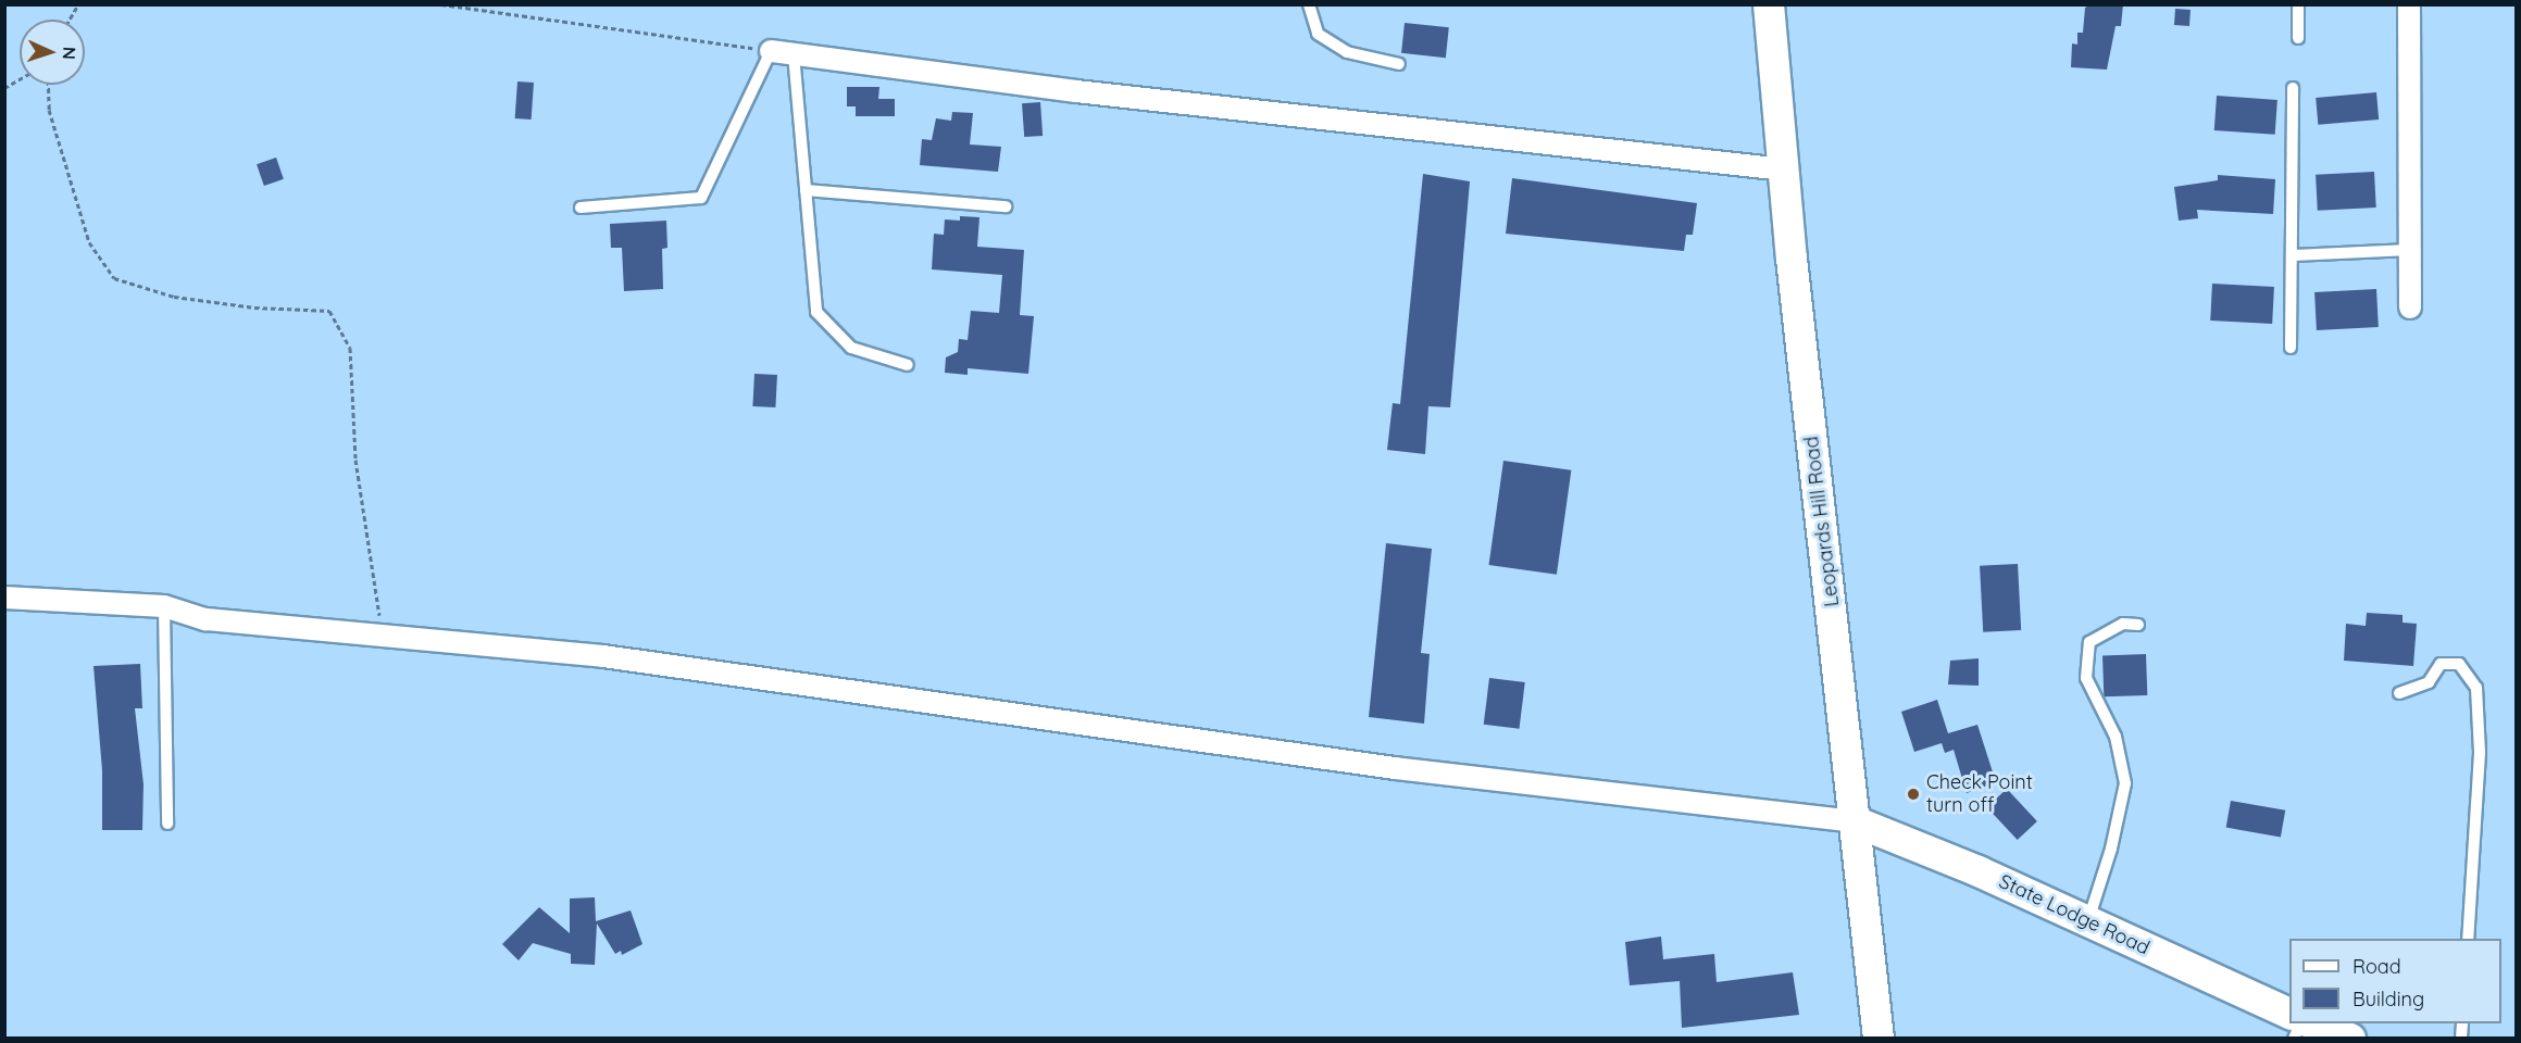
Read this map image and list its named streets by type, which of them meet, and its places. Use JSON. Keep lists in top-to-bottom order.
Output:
{
  "streets": {
    "main road": ["Leopards Hill Road", "State Lodge Road"]
  },
  "crossings": [
    ["Leopards Hill Road", "State Lodge Road"]
  ],
  "places": ["Check Point turn off"],
  "legend": ["Road", "Building"],
  "north": "right"
}
